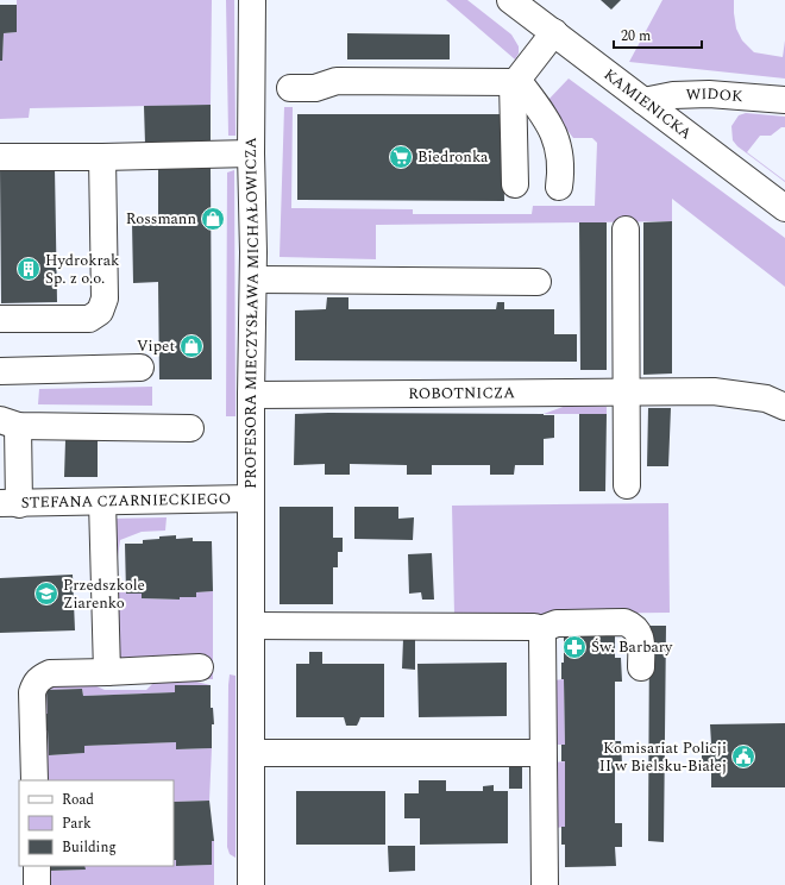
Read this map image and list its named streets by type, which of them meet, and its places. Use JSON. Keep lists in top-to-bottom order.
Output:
{
  "streets": {
    "street": [
      "WIDOK",
      "KAMIENICKA",
      "PROFESORA MIECZYSŁAWA MICHAŁOWICZA",
      "ROBOTNICZA",
      "STEFANA CZARNIECKIEGO"
    ]
  },
  "crossings": [
    ["WIDOK", "KAMIENICKA"],
    ["PROFESORA MIECZYSŁAWA MICHAŁOWICZA", "ROBOTNICZA"],
    ["PROFESORA MIECZYSŁAWA MICHAŁOWICZA", "STEFANA CZARNIECKIEGO"]
  ],
  "places": {
    "supermarket": ["Biedronka"],
    "shop": ["Rossmann", "Vipet"],
    "building": ["Hydrokrak Sp. z o.o."],
    "school or university": ["Przedszkole Ziarenko"],
    "pharmacy": ["Św. Barbary"],
    "public building": ["Komisariat Policji II w Bielsku-Białej"]
  },
  "legend": ["Road", "Park", "Building"],
  "scale_bar": "20 m"
}
